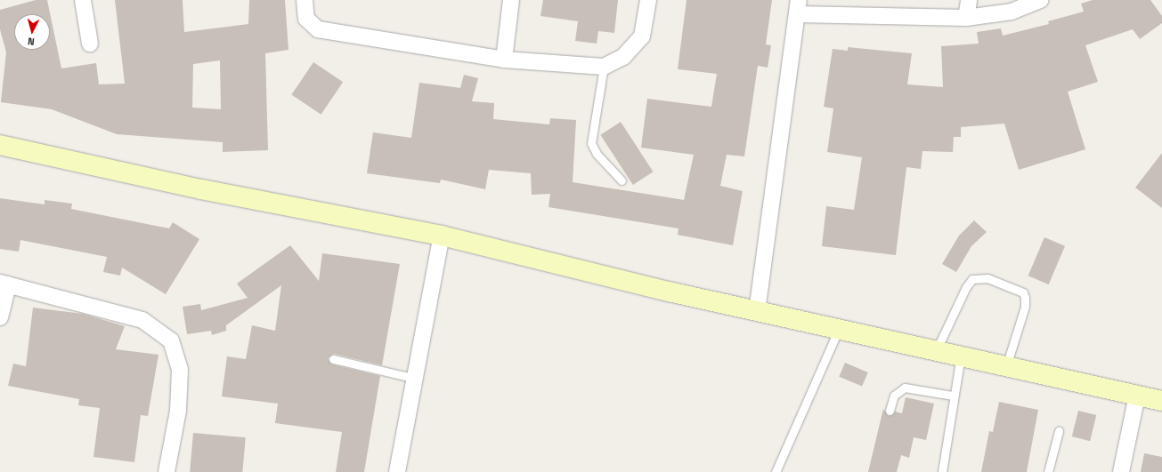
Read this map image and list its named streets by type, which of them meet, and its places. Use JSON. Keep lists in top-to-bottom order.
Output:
{
  "north": "bottom"
}
